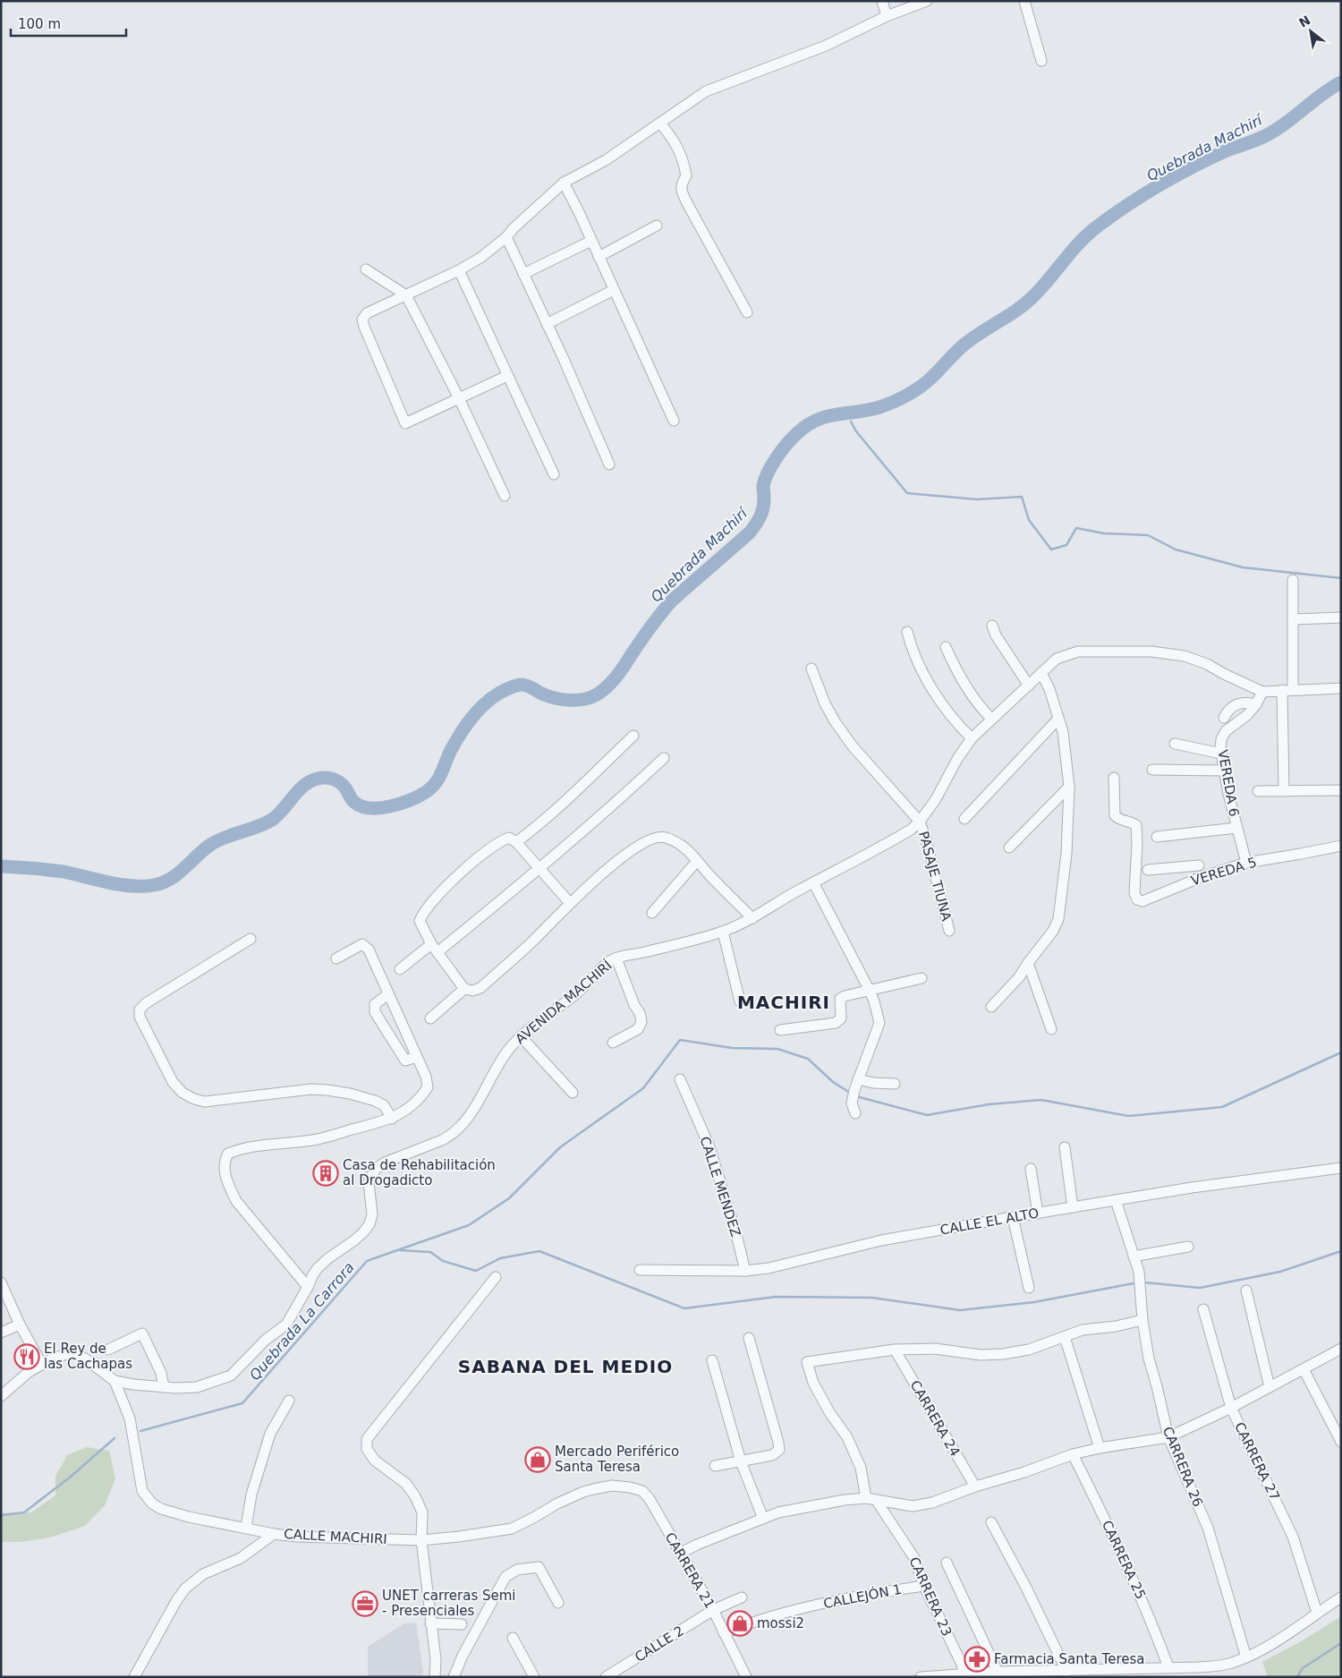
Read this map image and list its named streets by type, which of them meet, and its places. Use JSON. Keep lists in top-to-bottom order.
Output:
{
  "streets": {
    "street": [
      "VEREDA 6",
      "VEREDA 5",
      "PASAJE TIUNA",
      "AVENIDA MACHIRÍ",
      "CALLE MENDEZ",
      "CALLE EL ALTO",
      "CARRERA 24",
      "CARRERA 27",
      "CARRERA 26",
      "CALLE MACHIRI",
      "CARRERA 25",
      "CARRERA 21",
      "CALLEJÓN 1",
      "CARRERA 23",
      "CALLE 2"
    ]
  },
  "crossings": [
    ["VEREDA 6", "VEREDA 5"],
    ["VEREDA 6", "AVENIDA MACHIRÍ"],
    ["PASAJE TIUNA", "AVENIDA MACHIRÍ"],
    ["AVENIDA MACHIRÍ", "CALLE MACHIRI"],
    ["CALLE MENDEZ", "CALLE EL ALTO"],
    ["CALLE EL ALTO", "CARRERA 26"],
    ["CARRERA 24", "CARRERA 23"],
    ["CALLE MACHIRI", "CARRERA 21"],
    ["CARRERA 21", "CALLEJÓN 1"],
    ["CARRERA 21", "CALLE 2"],
    ["CALLEJÓN 1", "CARRERA 23"]
  ],
  "districts": ["MACHIRI", "SABANA DEL MEDIO"],
  "water": ["Quebrada Machirí", "Quebrada La Carrora"],
  "places": {
    "building": ["Casa de Rehabilitación al Drogadicto"],
    "restaurant": ["El Rey de las Cachapas"],
    "shop": ["Mercado Periférico Santa Teresa", "mossi2"],
    "office": ["UNET carreras Semi - Presenciales"],
    "pharmacy": ["Farmacia Santa Teresa"]
  },
  "scale_bar": "100 m",
  "north": "top left"
}
